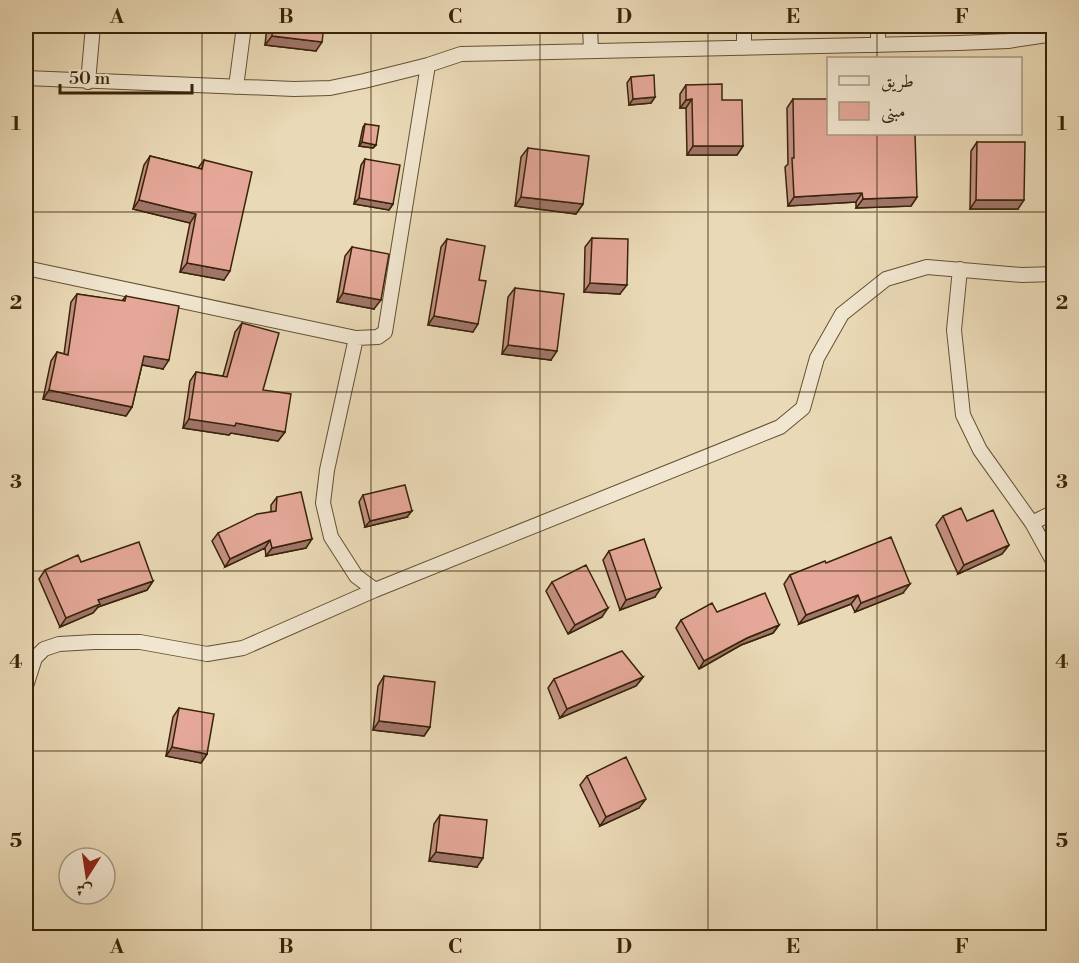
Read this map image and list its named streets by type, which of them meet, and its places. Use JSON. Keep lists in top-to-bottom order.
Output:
{
  "legend": ["طريق", "مبنى"],
  "scale_bar": "50 m",
  "north": "bottom",
  "grid": {
    "columns": [
      "A",
      "B",
      "C",
      "D",
      "E",
      "F"
    ],
    "rows": [
      "1",
      "2",
      "3",
      "4",
      "5"
    ]
  }
}
